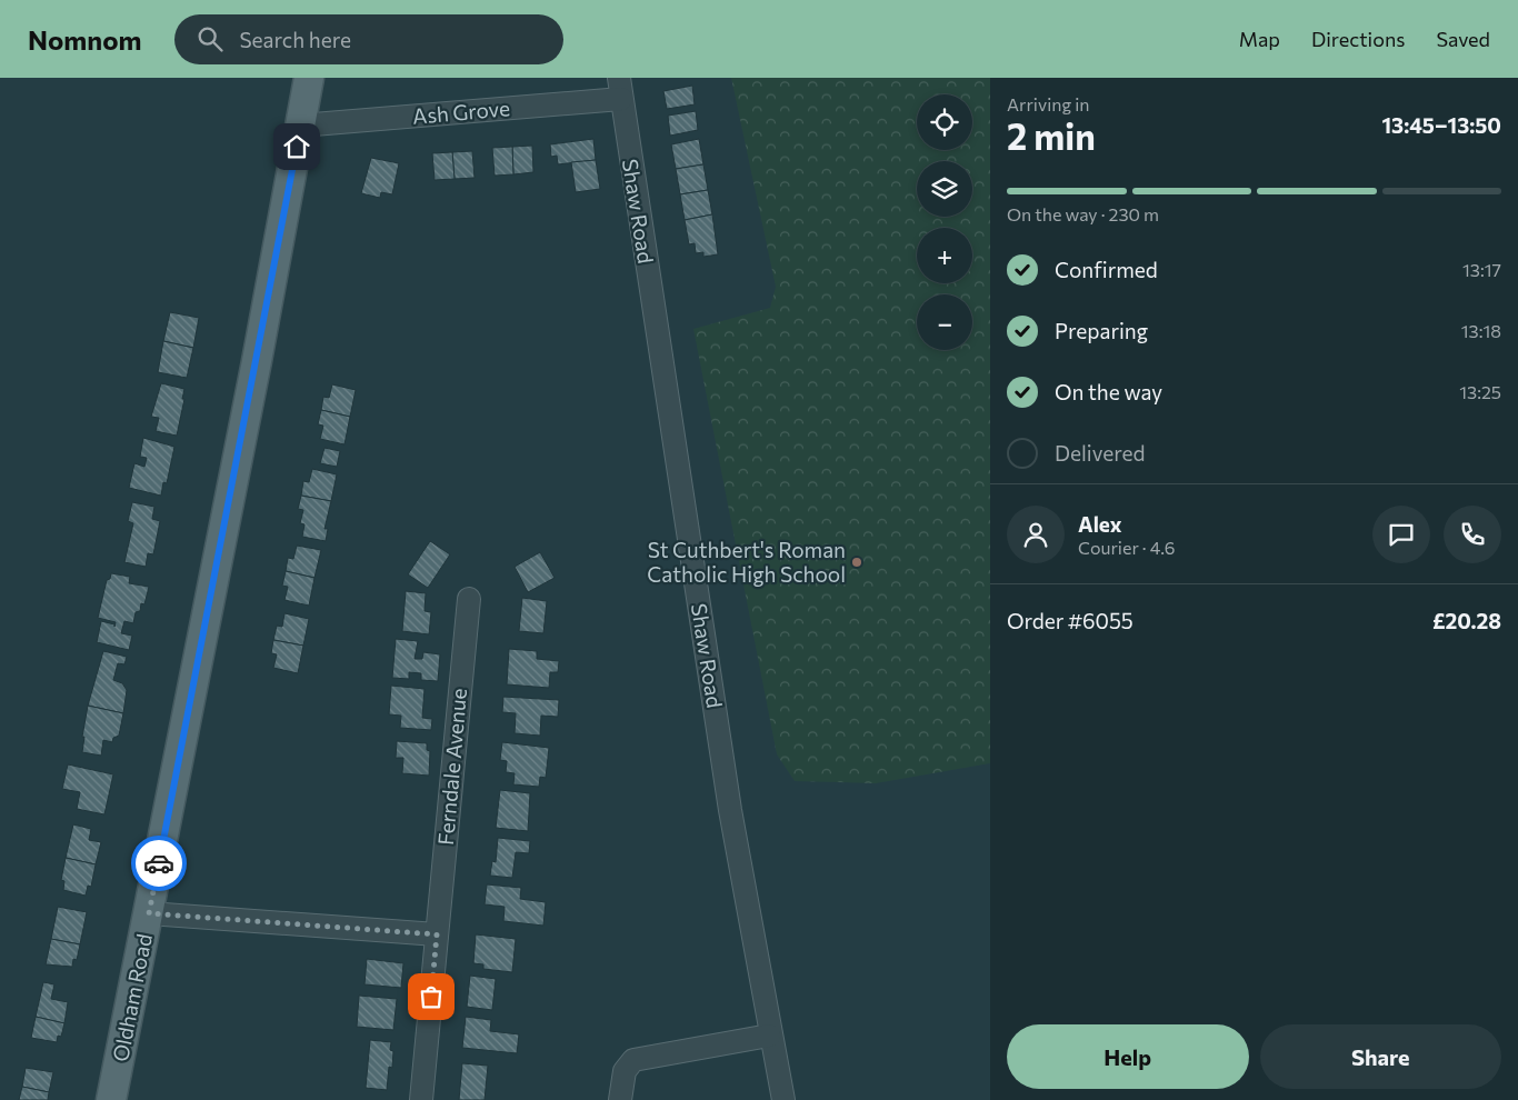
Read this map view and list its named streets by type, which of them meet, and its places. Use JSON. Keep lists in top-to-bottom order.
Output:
{
  "streets": {
    "main road": ["Oldham Road"],
    "street": ["Ash Grove", "Shaw Road", "Ferndale Avenue"]
  },
  "crossings": [
    ["Ash Grove", "Shaw Road"],
    ["Ash Grove", "Oldham Road"]
  ],
  "places": ["St Cuthbert's Roman Catholic High School"],
  "page": {
    "header": "Nomnom",
    "search": "Search here",
    "nav": ["Map", "Directions", "Saved"],
    "heading": ["2 min", "Arriving in", "13:45–13:50"],
    "panel": [
      "Alex",
      "Courier · 4.6",
      "Order #6055",
      "£20.28"
    ],
    "map_buttons": ["+", "−"],
    "bar": "On the way · 230 m",
    "list": [
      ["Confirmed", "13:17"],
      ["Preparing", "13:18"],
      ["On the way", "13:25"],
      "Delivered"
    ],
    "buttons": ["Help", "Share"]
  }
}
